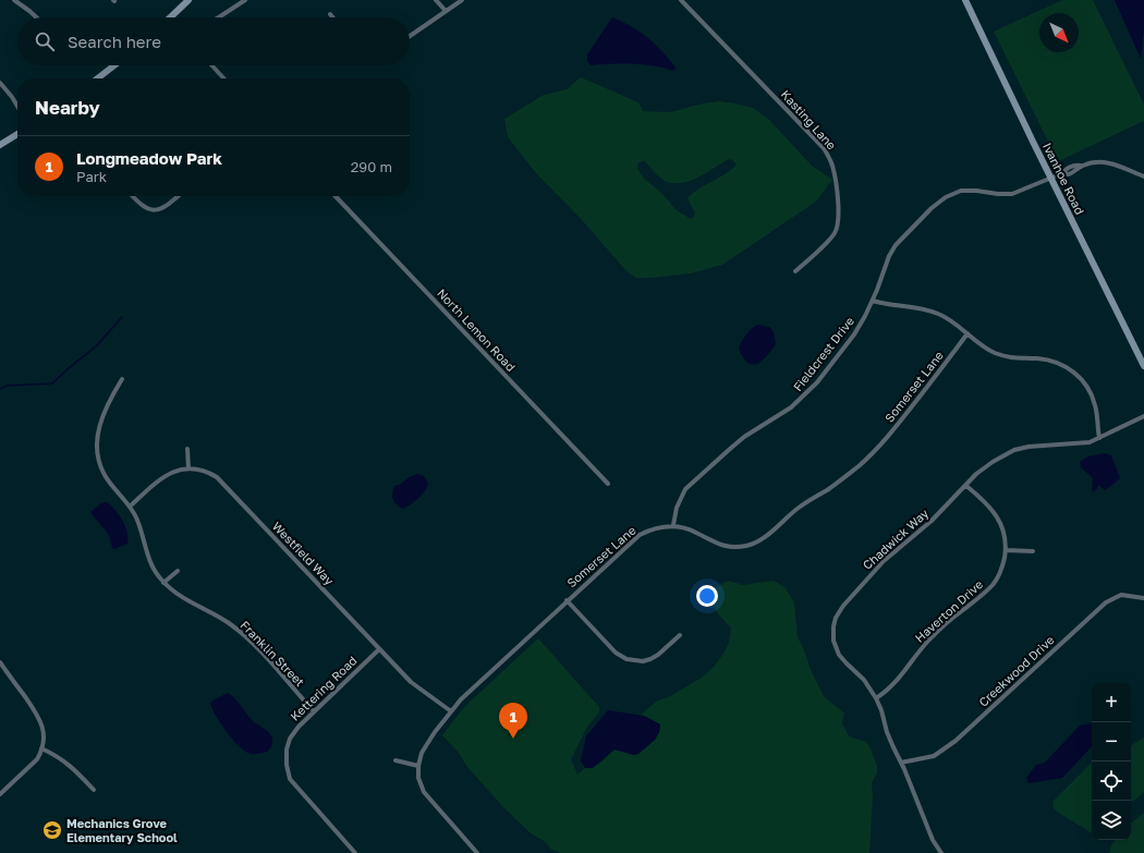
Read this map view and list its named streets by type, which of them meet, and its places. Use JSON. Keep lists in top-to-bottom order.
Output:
{
  "streets": {
    "main road": ["Ivanhoe Road"],
    "street": [
      "Kasting Lane",
      "North Lemon Road",
      "Fieldcrest Drive",
      "Somerset Lane",
      "Chadwick Way",
      "Westfield Way",
      "Haverton Drive",
      "Franklin Street",
      "Creekwood Drive",
      "Kettering Road"
    ]
  },
  "crossings": [
    ["Ivanhoe Road", "Fieldcrest Drive"],
    ["Fieldcrest Drive", "Somerset Lane"],
    ["Somerset Lane", "Westfield Way"],
    ["Chadwick Way", "Haverton Drive"],
    ["Chadwick Way", "Creekwood Drive"],
    ["Westfield Way", "Franklin Street"],
    ["Westfield Way", "Kettering Road"],
    ["Franklin Street", "Kettering Road"]
  ],
  "places": {
    "school or university": ["Mechanics Grove Elementary School"]
  },
  "north": "bottom right",
  "page": {
    "search": "Search here",
    "heading": "Nearby",
    "list": [
      {
        "mark": "1",
        "name": "Longmeadow Park",
        "note": "Park",
        "value": "290 m"
      }
    ],
    "map_buttons": ["+", "−"],
    "pins": "1"
  }
}
